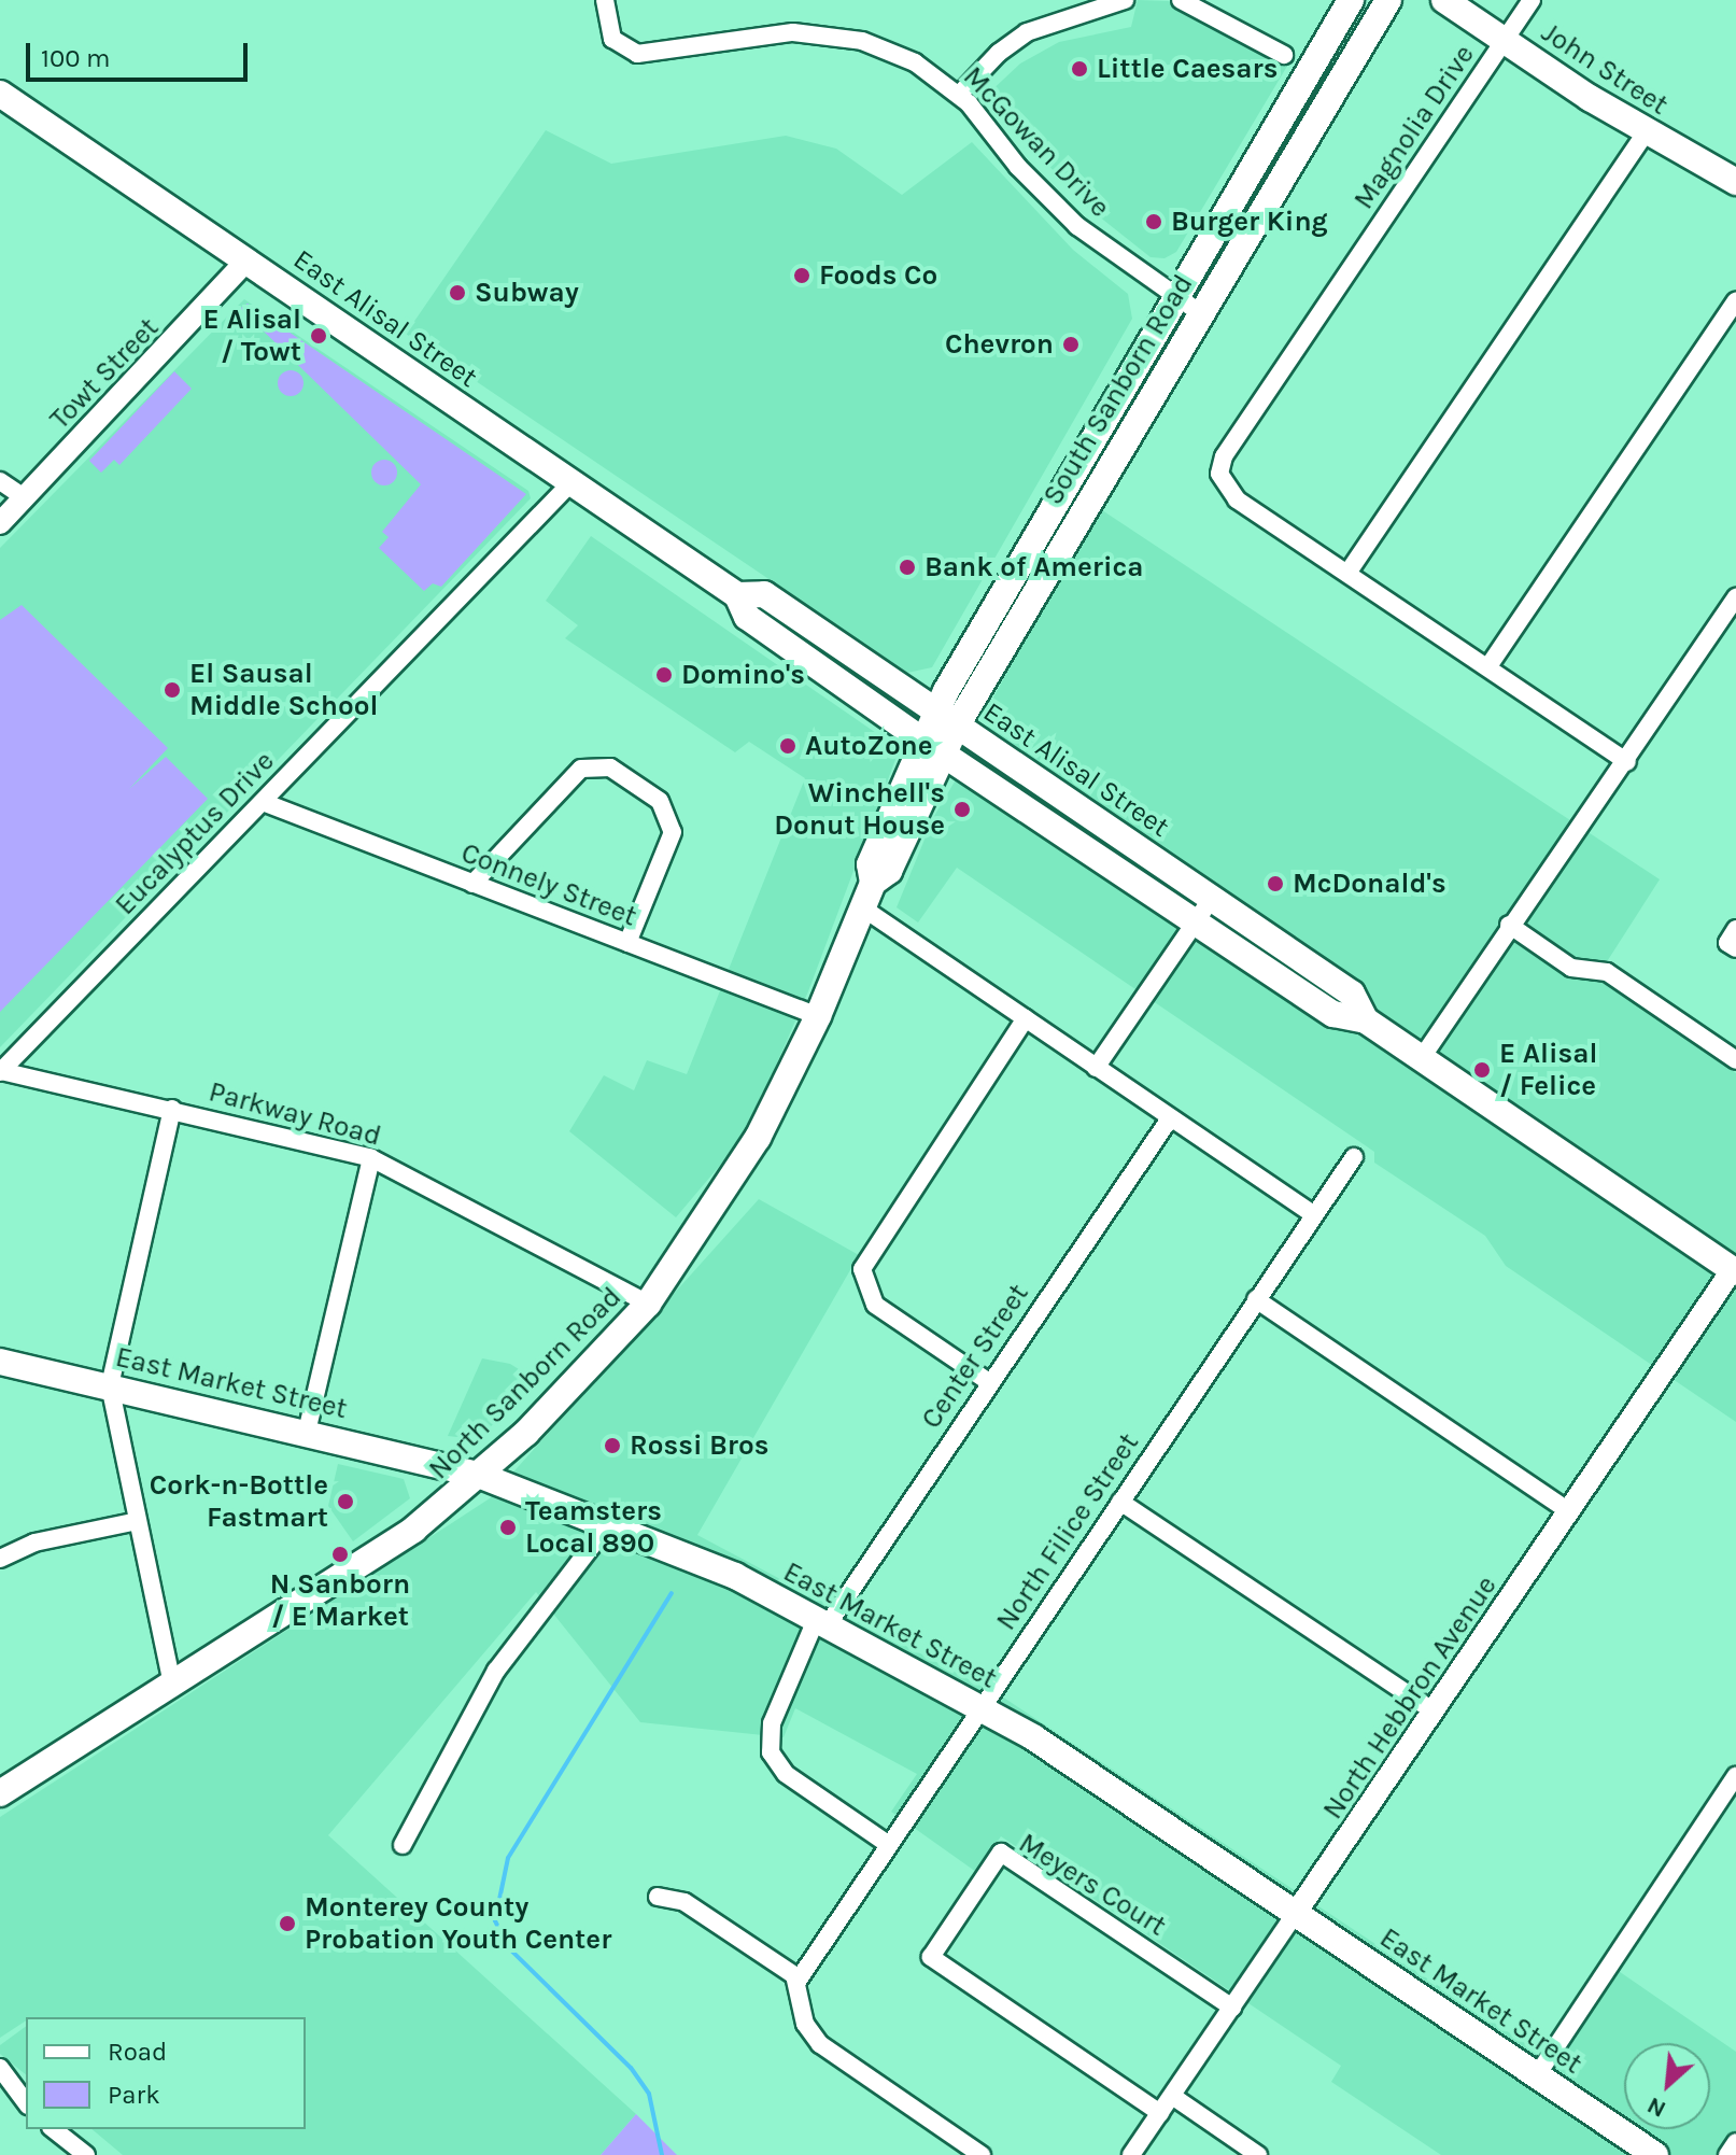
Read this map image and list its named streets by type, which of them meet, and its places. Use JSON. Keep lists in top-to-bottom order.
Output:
{
  "streets": {
    "main road": [
      "John Street",
      "East Alisal Street",
      "South Sanborn Road",
      "East Market Street",
      "North Sanborn Road"
    ],
    "street": [
      "Magnolia Drive",
      "McGowan Drive",
      "Towt Street",
      "Eucalyptus Drive",
      "Connely Street",
      "Parkway Road",
      "Center Street",
      "North Filice Street",
      "North Hebbron Avenue",
      "Meyers Court"
    ]
  },
  "crossings": [
    ["John Street", "Magnolia Drive"],
    ["McGowan Drive", "South Sanborn Road"],
    ["East Alisal Street", "Towt Street"],
    ["East Alisal Street", "South Sanborn Road"],
    ["East Alisal Street", "Eucalyptus Drive"],
    ["East Alisal Street", "North Sanborn Road"],
    ["East Alisal Street", "North Hebbron Avenue"],
    ["South Sanborn Road", "North Sanborn Road"],
    ["Eucalyptus Drive", "Connely Street"],
    ["Eucalyptus Drive", "Parkway Road"],
    ["Connely Street", "North Sanborn Road"],
    ["Parkway Road", "North Sanborn Road"],
    ["Center Street", "East Market Street"],
    ["Center Street", "North Filice Street"],
    ["East Market Street", "North Sanborn Road"],
    ["East Market Street", "North Filice Street"],
    ["East Market Street", "North Hebbron Avenue"],
    ["North Hebbron Avenue", "Meyers Court"]
  ],
  "places": [
    "Little Caesars",
    "Burger King",
    "Foods Co",
    "Subway",
    "E Alisal / Towt",
    "Chevron",
    "Bank of America",
    "Domino's",
    "El Sausal Middle School",
    "AutoZone",
    "Winchell's Donut House",
    "McDonald's",
    "E Alisal / Felice",
    "Rossi Bros",
    "Cork-n-Bottle Fastmart",
    "Teamsters Local 890",
    "N Sanborn / E Market",
    "Monterey County Probation Youth Center"
  ],
  "legend": ["Road", "Park"],
  "scale_bar": "100 m",
  "north": "bottom left"
}
